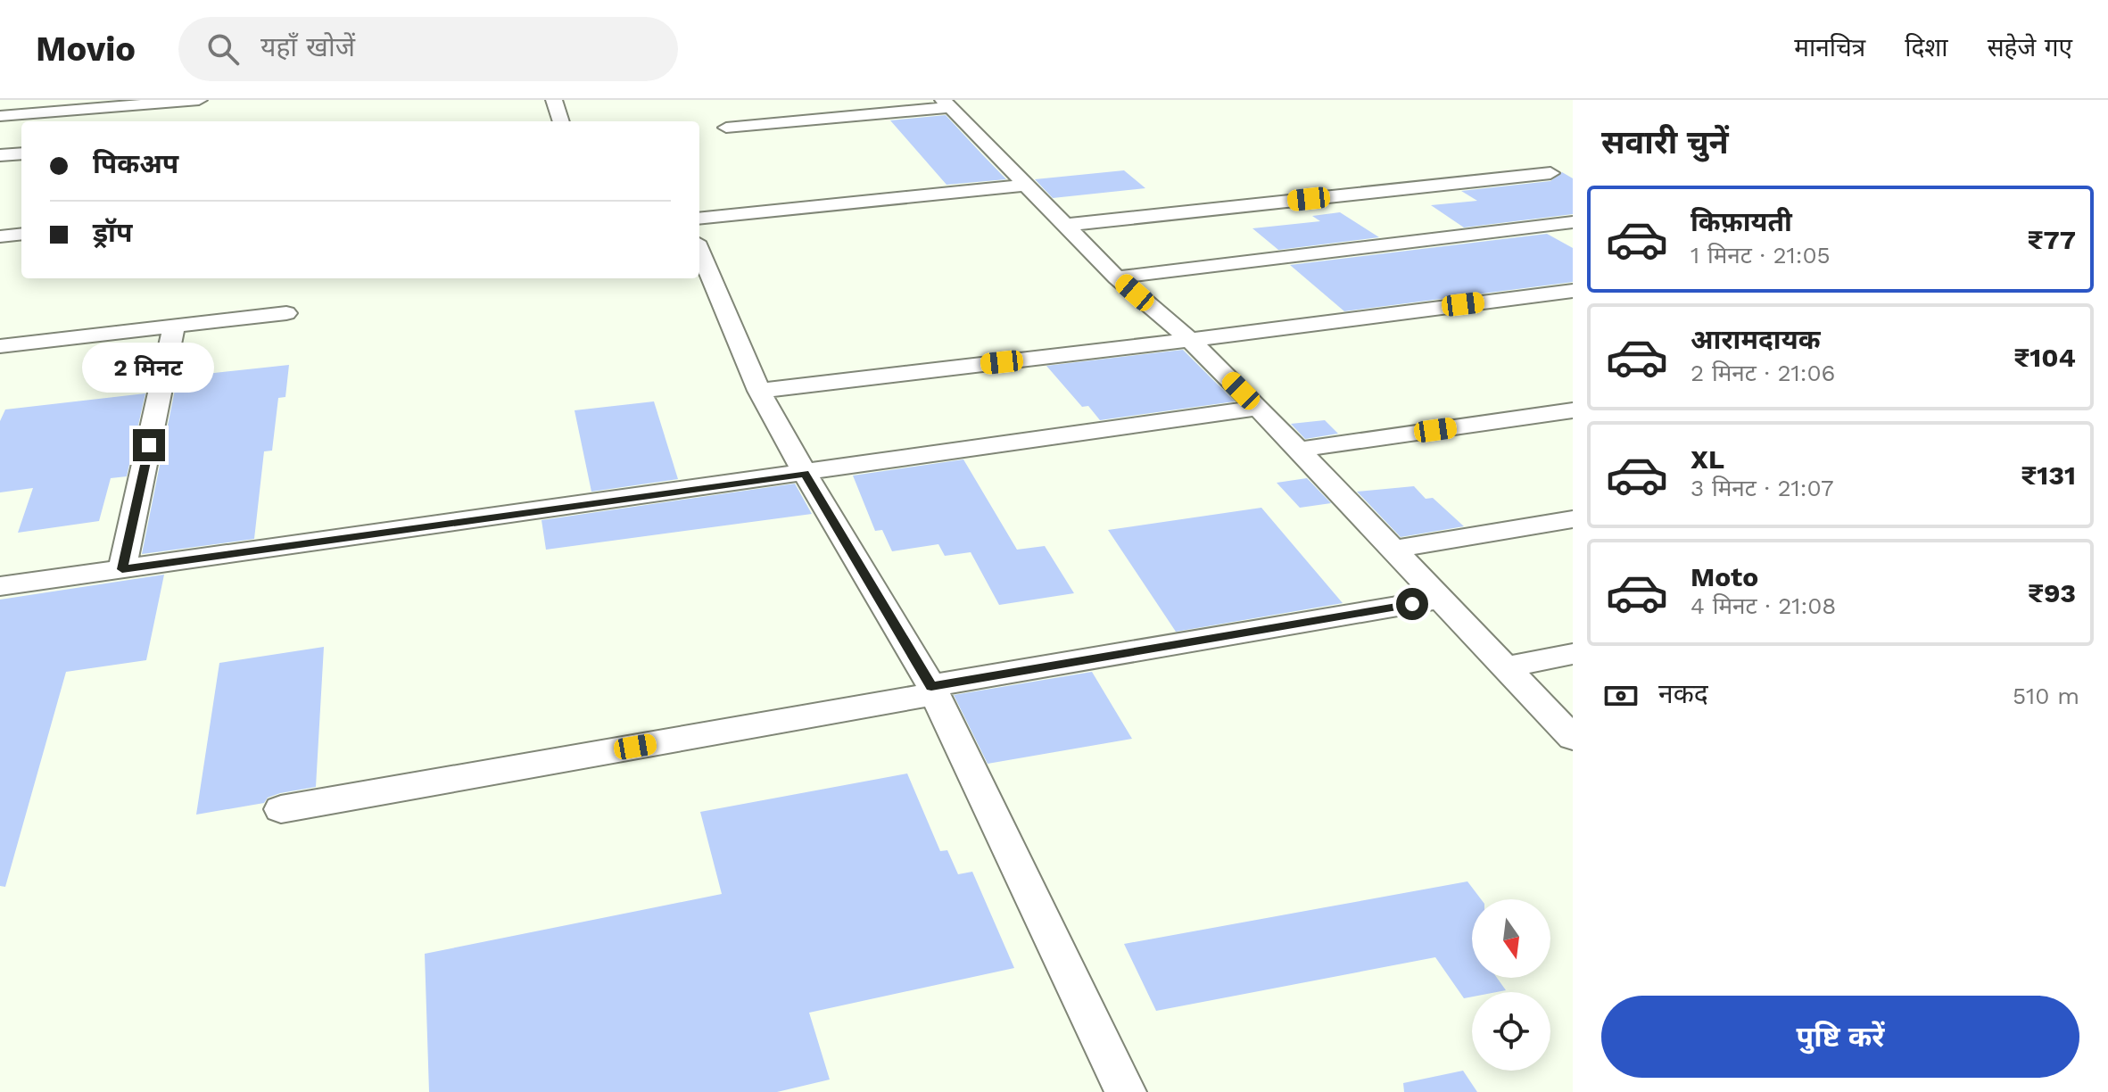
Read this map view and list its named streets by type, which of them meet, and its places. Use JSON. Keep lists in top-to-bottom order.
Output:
{
  "north": "bottom",
  "page": {
    "header": "Movio",
    "search": "यहाँ खोजें",
    "nav": ["मानचित्र", "दिशा", "सहेजे गए"],
    "heading": "सवारी चुनें",
    "banner": ["पिकअप", "ड्रॉप"],
    "list": [
      {
        "name": "किफ़ायती",
        "note": "1 मिनट · 21:05",
        "value": "₹77"
      },
      {
        "name": "आरामदायक",
        "note": "2 मिनट · 21:06",
        "value": "₹104"
      },
      {
        "name": "XL",
        "note": "3 मिनट · 21:07",
        "value": "₹131"
      },
      {
        "name": "Moto",
        "note": "4 मिनट · 21:08",
        "value": "₹93"
      }
    ],
    "bubble": "2 मिनट",
    "pay": ["नकद", "510 m"],
    "buttons": "पुष्टि करें"
  }
}
